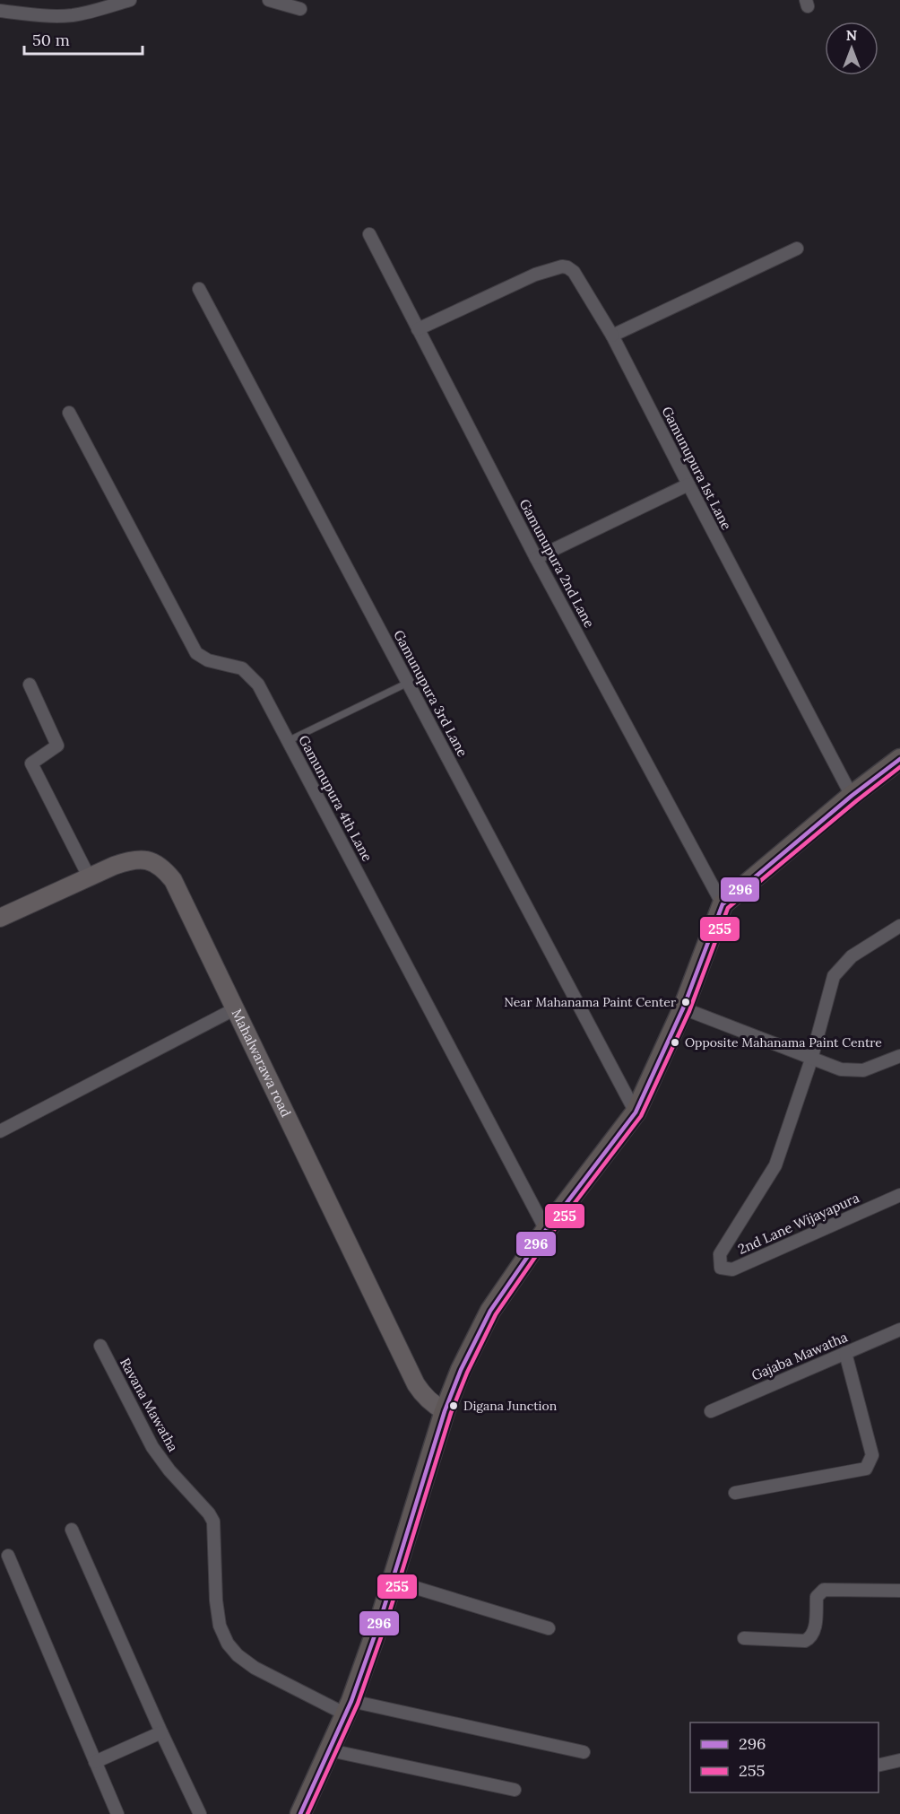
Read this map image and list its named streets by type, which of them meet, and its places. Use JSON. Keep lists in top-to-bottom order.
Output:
{
  "streets": {
    "street": [
      "Gamunupura 1st Lane",
      "Gamunupura 2nd Lane",
      "Gamunupura 3rd Lane",
      "Gamunupura 4th Lane",
      "Mahalwarawa road",
      "2nd Lane Wijayapura",
      "Gajaba Mawatha",
      "Ravana Mawatha"
    ]
  },
  "crossings": [
    ["Gamunupura 1st Lane", "Gamunupura 2nd Lane"]
  ],
  "places": ["Near Mahanama Paint Center", "Opposite Mahanama Paint Centre", "Digana Junction"],
  "lines": ["transit line 296", "transit line 255"],
  "legend": ["296", "255"],
  "scale_bar": "50 m",
  "north": "top"
}
